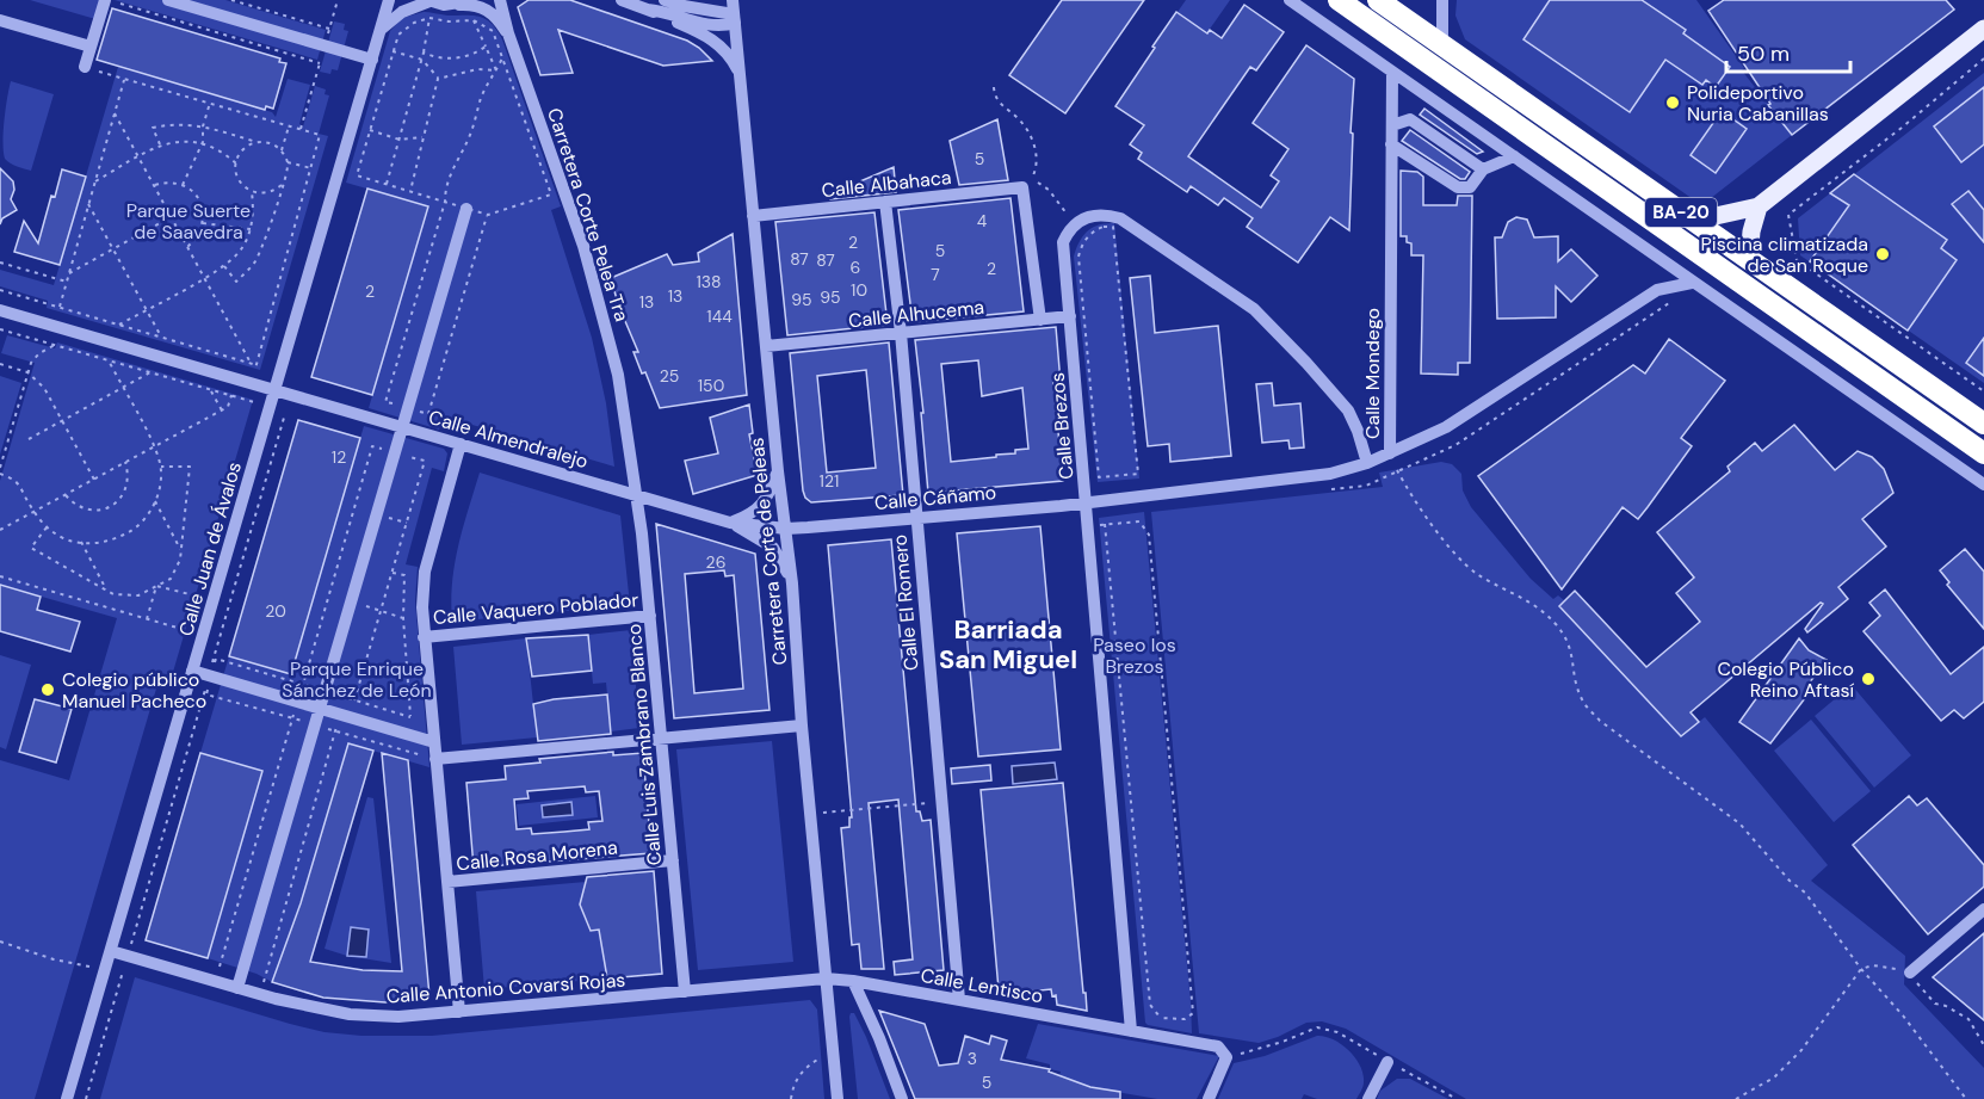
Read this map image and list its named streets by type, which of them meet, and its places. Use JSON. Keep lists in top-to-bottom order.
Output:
{
  "streets": {
    "highway": ["BA-20"],
    "street": [
      "Calle Albahaca",
      "Carretera Corte Pelea Tra",
      "Calle Alhucema",
      "Calle Mondego",
      "Calle Brezos",
      "Calle Almendralejo",
      "Calle Cáñamo",
      "Calle Juan de Ávalos",
      "Carretera Corte de Peleas",
      "Calle El Romero",
      "Calle Vaquero Poblador",
      "Calle Luis Zambrano Blanco",
      "Calle Rosa Morena",
      "Calle Lentisco",
      "Calle Antonio Covarsí Rojas"
    ]
  },
  "crossings": [
    ["Calle Albahaca", "Calle Alhucema"],
    ["Calle Albahaca", "Carretera Corte de Peleas"],
    ["Calle Albahaca", "Calle El Romero"],
    ["Carretera Corte Pelea Tra", "Calle Almendralejo"],
    ["Carretera Corte Pelea Tra", "Calle Luis Zambrano Blanco"],
    ["Calle Alhucema", "Calle Brezos"],
    ["Calle Alhucema", "Carretera Corte de Peleas"],
    ["Calle Alhucema", "Calle El Romero"],
    ["Calle Mondego", "Calle Brezos"],
    ["Calle Mondego", "Calle Cáñamo"],
    ["Calle Brezos", "Calle Cáñamo"],
    ["Calle Brezos", "Calle Lentisco"],
    ["Calle Almendralejo", "Calle Cáñamo"],
    ["Calle Almendralejo", "Calle Juan de Ávalos"],
    ["Calle Almendralejo", "Carretera Corte de Peleas"],
    ["Calle Almendralejo", "Calle Luis Zambrano Blanco"],
    ["Calle Cáñamo", "Carretera Corte de Peleas"],
    ["Calle Cáñamo", "Calle El Romero"],
    ["Calle Juan de Ávalos", "Calle Antonio Covarsí Rojas"],
    ["Carretera Corte de Peleas", "Calle Lentisco"],
    ["Carretera Corte de Peleas", "Calle Antonio Covarsí Rojas"],
    ["Calle El Romero", "Calle Lentisco"],
    ["Calle Vaquero Poblador", "Calle Luis Zambrano Blanco"],
    ["Calle Luis Zambrano Blanco", "Calle Rosa Morena"],
    ["Calle Luis Zambrano Blanco", "Calle Antonio Covarsí Rojas"],
    ["Calle Lentisco", "Calle Antonio Covarsí Rojas"]
  ],
  "districts": ["Barriada San Miguel"],
  "parks": ["Parque Suerte de Saavedra", "Paseo los Brezos", "Parque Enrique Sánchez de León"],
  "places": [
    "Polideportivo Nuria Cabanillas",
    "Piscina climatizada de San Roque",
    "Colegio Público Reino Aftasí",
    "Colegio público Manuel Pacheco"
  ],
  "house_numbers": [
    "5",
    "4",
    "2",
    "5",
    "87",
    "87",
    "6",
    "2",
    "7",
    "138",
    "10",
    "2",
    "13",
    "95",
    "95",
    "13",
    "144",
    "25",
    "150",
    "12",
    "121",
    "26",
    "20",
    "3",
    "5"
  ],
  "scale_bar": "50 m"
}
